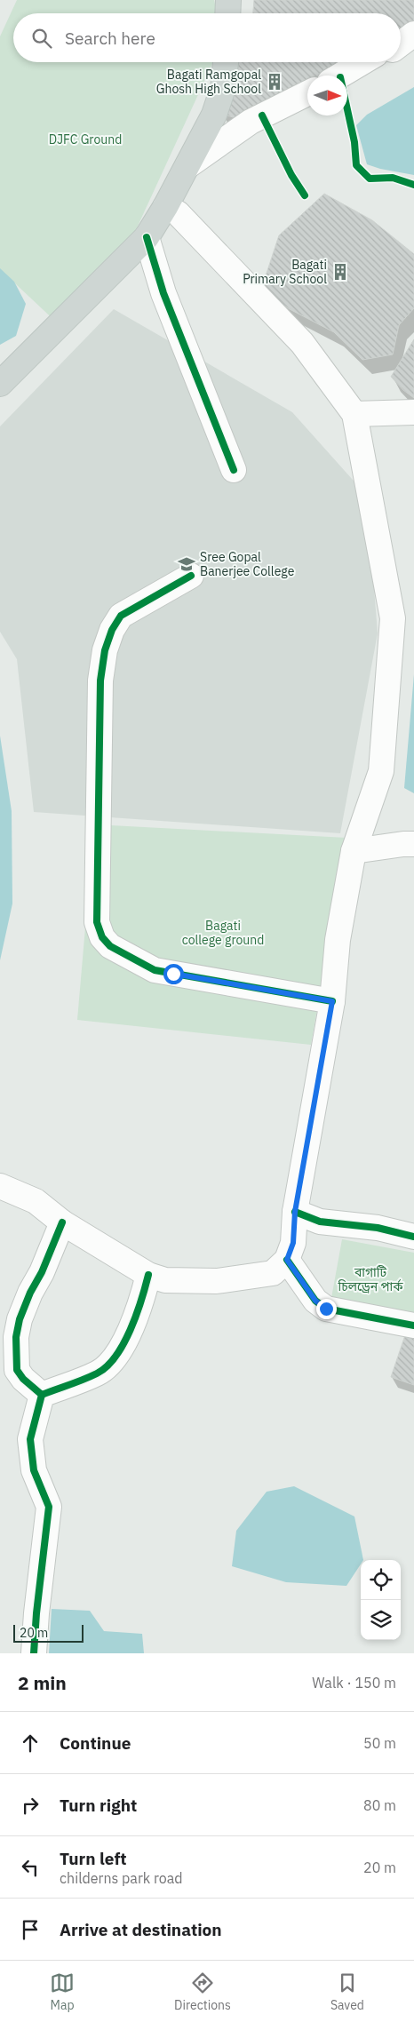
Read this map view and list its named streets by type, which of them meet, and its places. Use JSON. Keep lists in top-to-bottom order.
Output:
{
  "parks": ["DJFC Ground", "Bagati college ground", "বাগাটি চিলড্রেন পার্ক"],
  "places": {
    "building": ["Bagati Ramgopal Ghosh High School", "Bagati Primary School"],
    "school or university": ["Sree Gopal Banerjee College"]
  },
  "scale_bar": "20 m",
  "north": "right",
  "page": {
    "search": "Search here",
    "scale": "20 m",
    "heading": ["2 min", "Walk · 150 m"],
    "list": [
      ["Continue", "50 m"],
      ["Turn right", "80 m"],
      ["Turn left", "childerns park road", "20 m"],
      "Arrive at destination"
    ],
    "nav": ["Map", "Directions", "Saved"]
  }
}
